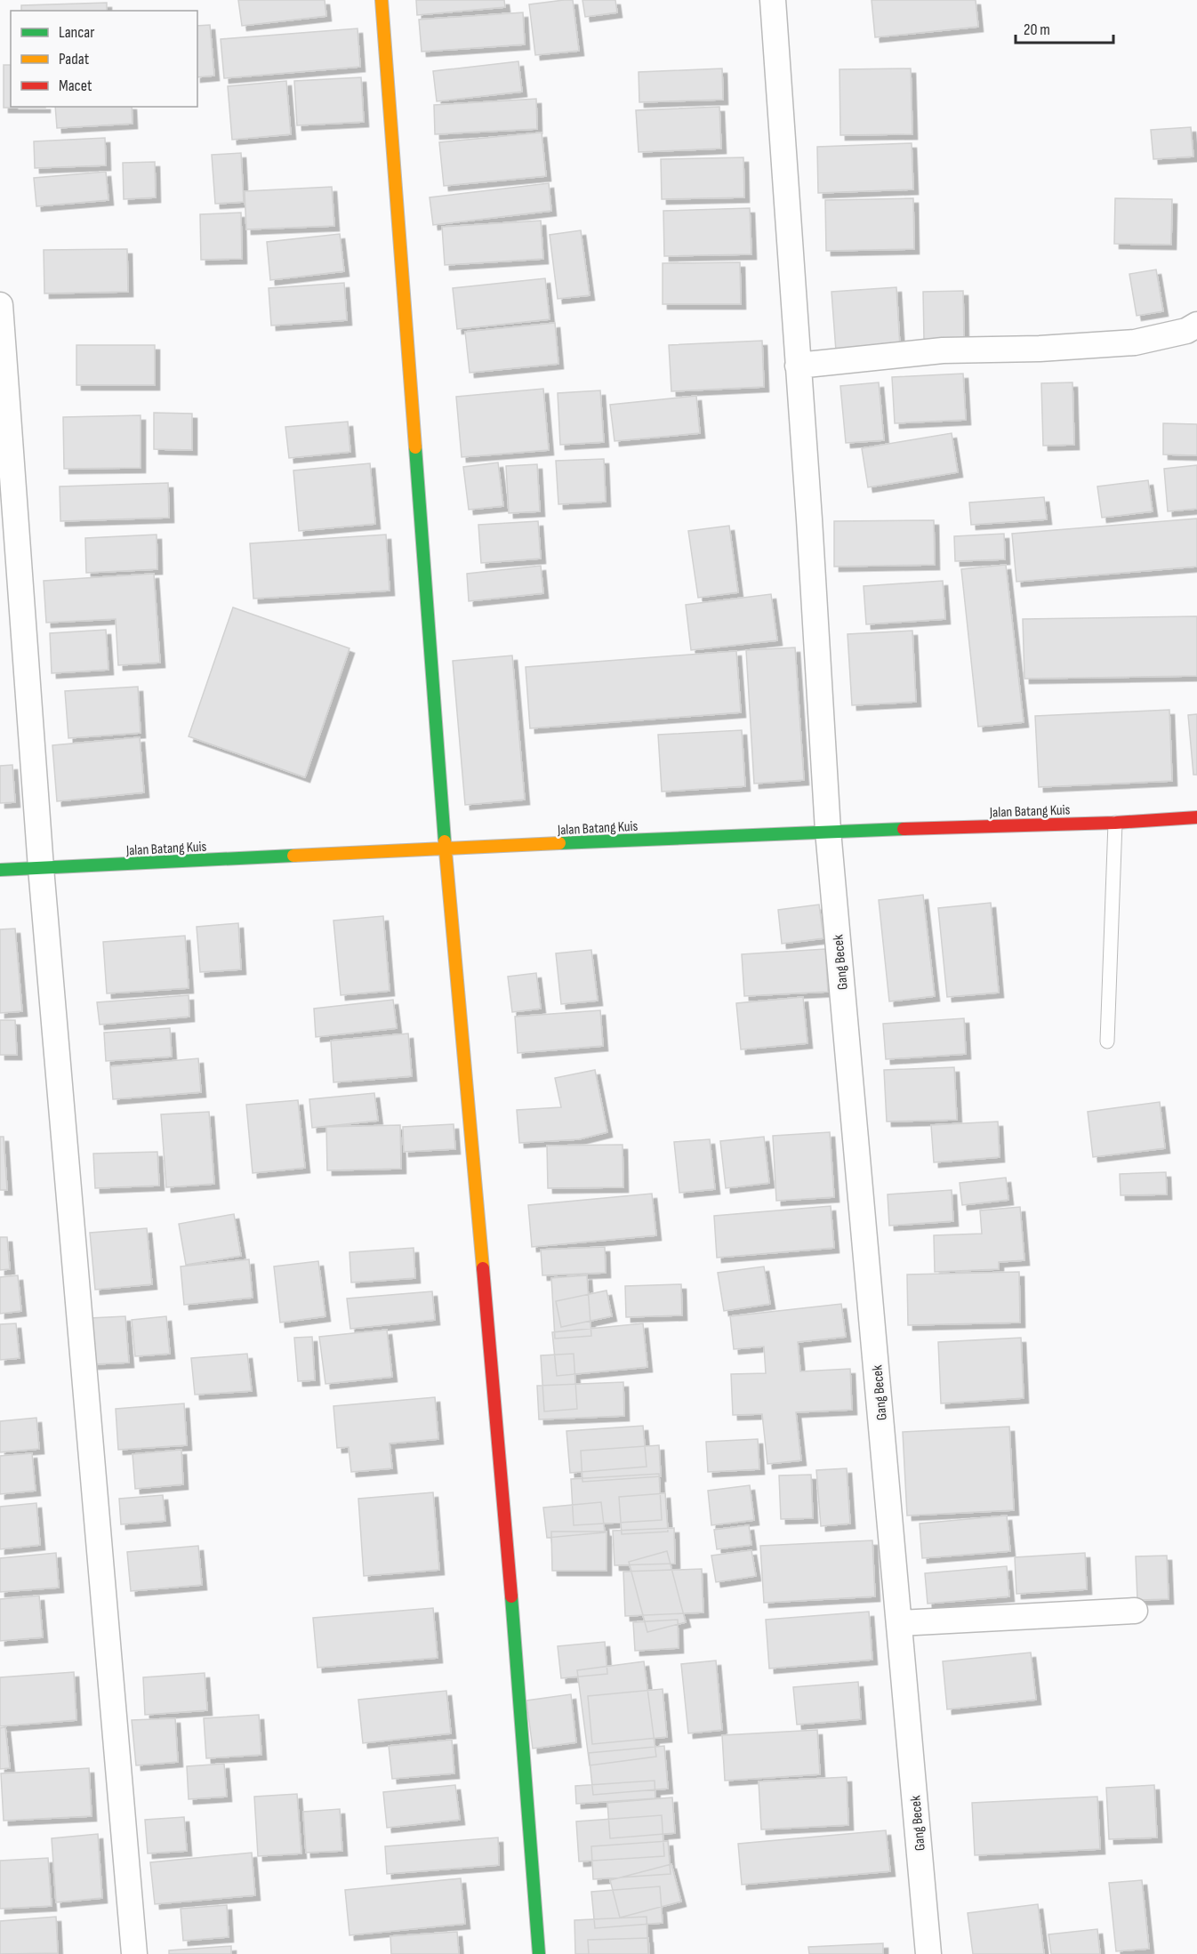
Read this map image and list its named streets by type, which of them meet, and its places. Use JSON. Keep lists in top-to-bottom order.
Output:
{
  "streets": {
    "street": ["Jalan Batang Kuis", "Gang Becek"]
  },
  "crossings": [
    ["Jalan Batang Kuis", "Gang Becek"]
  ],
  "legend": ["Lancar", "Padat", "Macet"],
  "scale_bar": "20 m"
}
